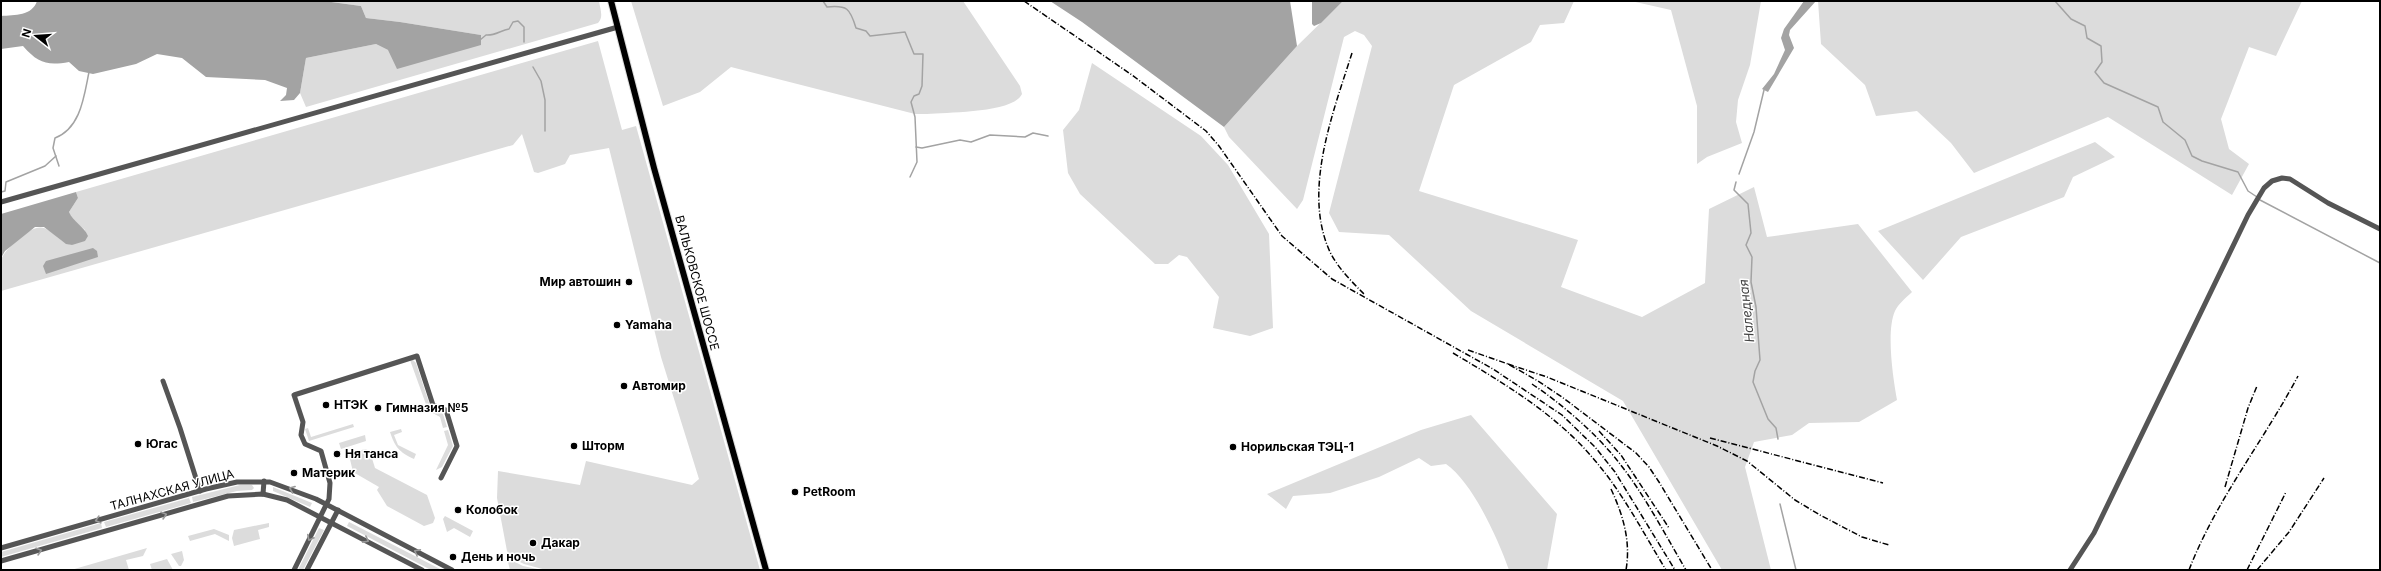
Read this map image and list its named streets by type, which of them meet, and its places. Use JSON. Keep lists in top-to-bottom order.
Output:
{
  "streets": {
    "main road": ["ВАЛЬКОВСКОЕ ШОССЕ"],
    "street": ["ТАЛНАХСКАЯ УЛИЦА"]
  },
  "water": ["Наледная"],
  "places": [
    "Мир автошин",
    "Yamaha",
    "Автомир",
    "НТЭК",
    "Гимназия №5",
    "Югас",
    "Шторм",
    "Норильская ТЭЦ-1",
    "Ня танса",
    "Материк",
    "PetRoom",
    "Колобок",
    "Дакар",
    "День и ночь"
  ],
  "north": "left"
}
